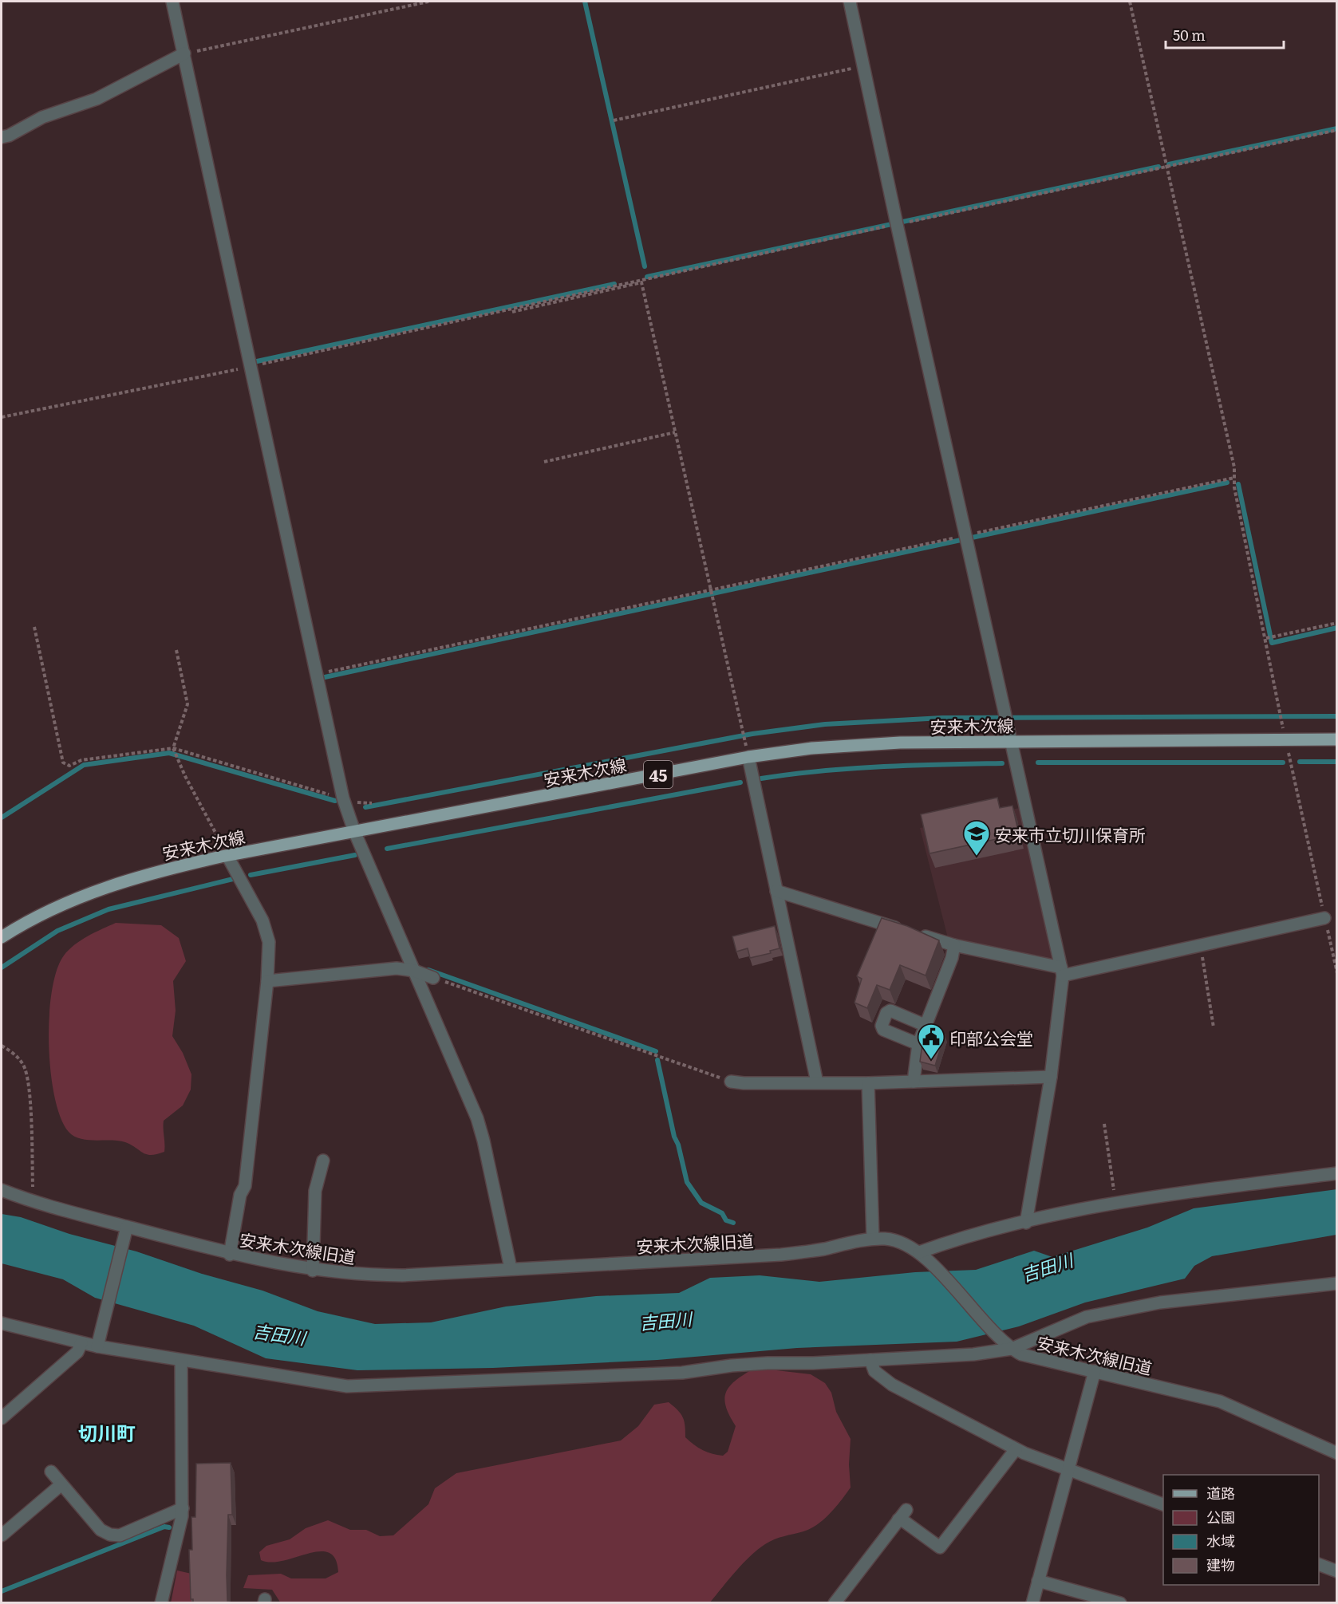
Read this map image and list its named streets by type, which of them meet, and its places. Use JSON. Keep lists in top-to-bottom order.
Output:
{
  "streets": {
    "main road": ["安来木次線", "45"],
    "street": ["安来木次線旧道"]
  },
  "districts": ["切川町"],
  "water": ["吉田川"],
  "places": {
    "school or university": ["安来市立切川保育所"],
    "public building": ["印部公会堂"]
  },
  "legend": [
    "道路",
    "公園",
    "水域",
    "建物"
  ],
  "scale_bar": "50 m"
}
